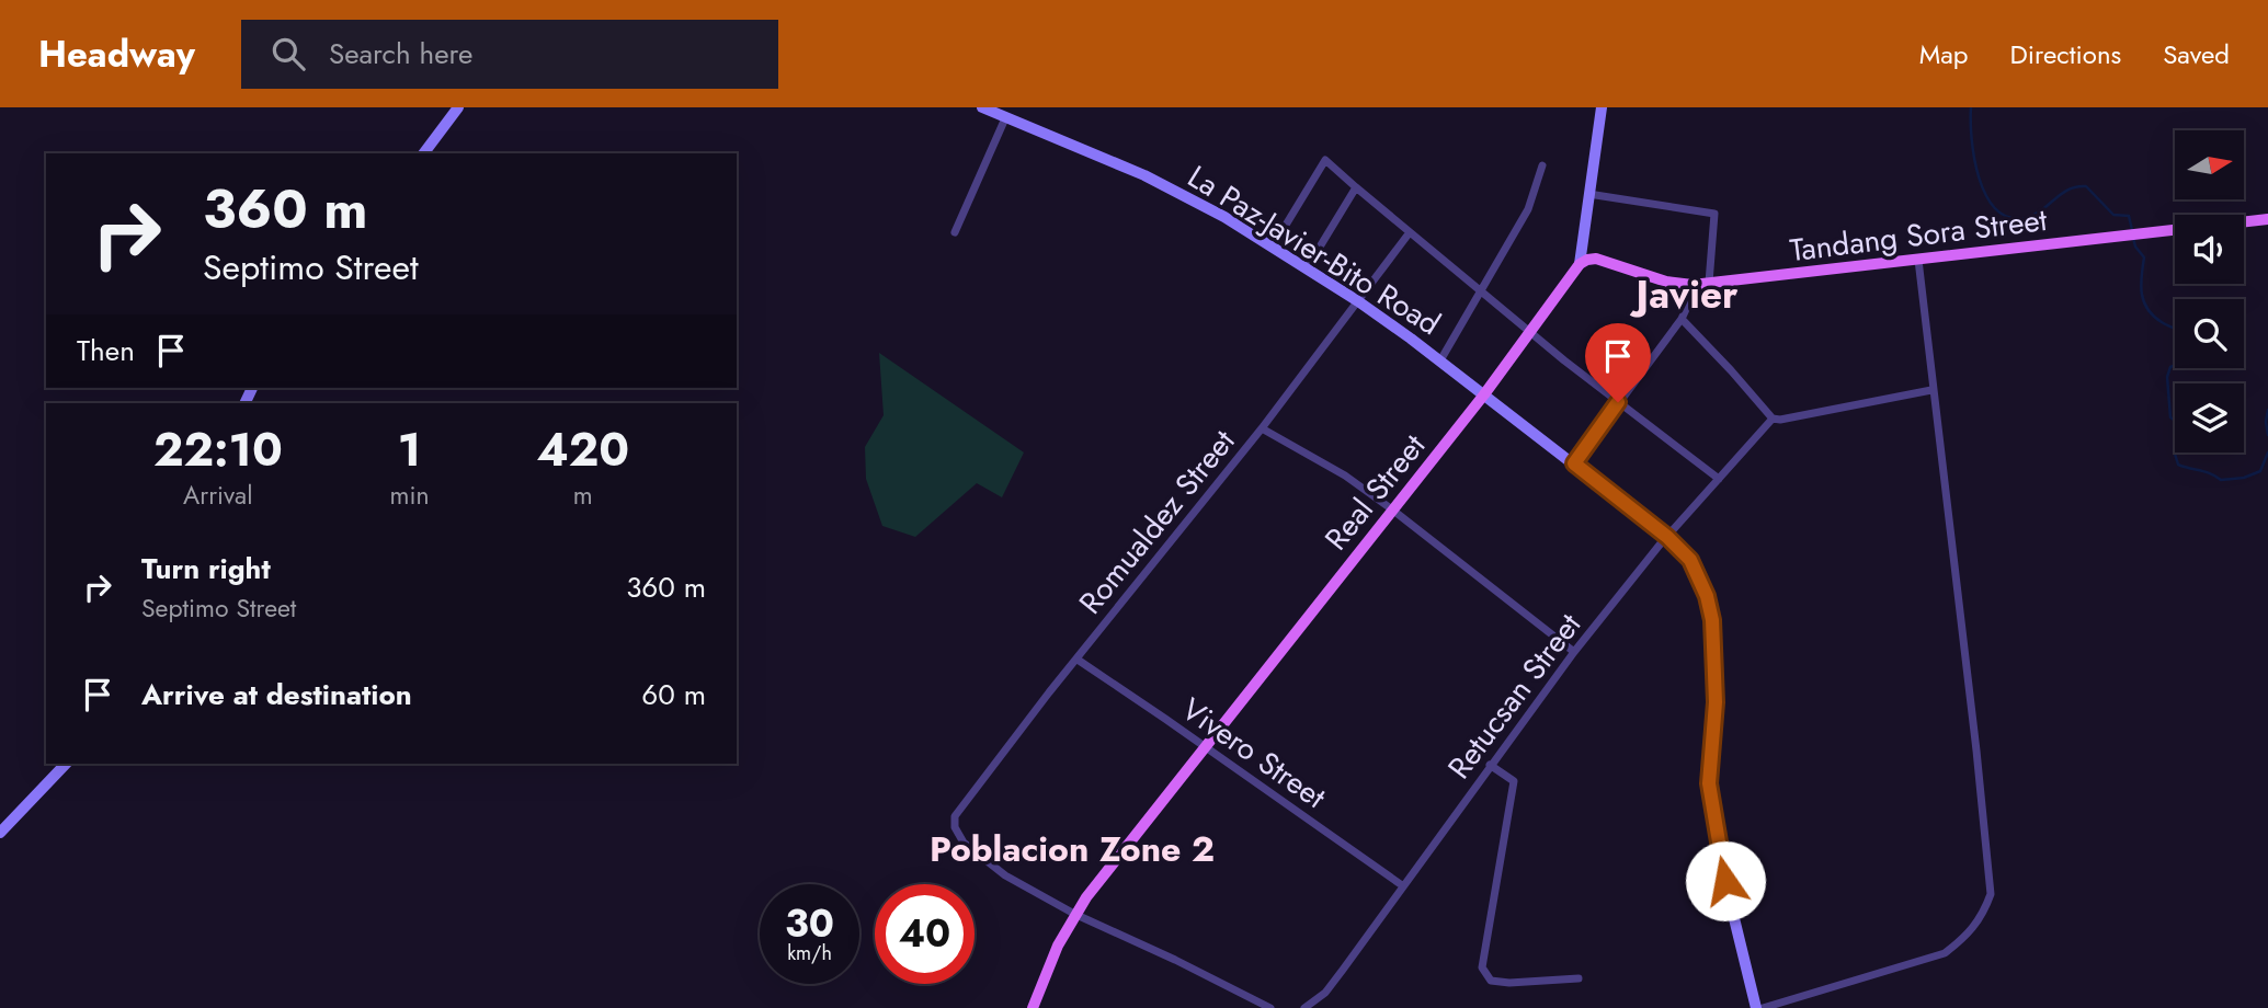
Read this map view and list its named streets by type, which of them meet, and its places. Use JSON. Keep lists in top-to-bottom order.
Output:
{
  "streets": {
    "main road": ["Tandang Sora Street", "Real Street"],
    "street": [
      "La Paz-Javier-Bito Road",
      "Romualdez Street",
      "Retucsan Street",
      "Vivero Street"
    ]
  },
  "crossings": [
    ["Tandang Sora Street", "Real Street"],
    ["La Paz-Javier-Bito Road", "Real Street"],
    ["La Paz-Javier-Bito Road", "Romualdez Street"],
    ["La Paz-Javier-Bito Road", "Retucsan Street"],
    ["Real Street", "Romualdez Street"],
    ["Real Street", "Vivero Street"],
    ["Romualdez Street", "Vivero Street"],
    ["Retucsan Street", "Vivero Street"]
  ],
  "districts": ["Javier", "Poblacion Zone 2"],
  "north": "right",
  "page": {
    "header": "Headway",
    "search": "Search here",
    "nav": ["Map", "Directions", "Saved"],
    "turn": ["360 m", "Septimo Street"],
    "then": "Then",
    "eta": [
      "22:10",
      "Arrival",
      "1",
      "min",
      "420",
      "m"
    ],
    "list": [
      {
        "name": "Turn right",
        "note": "Septimo Street",
        "value": "360 m"
      },
      {
        "name": "Arrive at destination",
        "value": "60 m"
      }
    ],
    "speed": "30 km/h",
    "limit": "40"
  }
}
